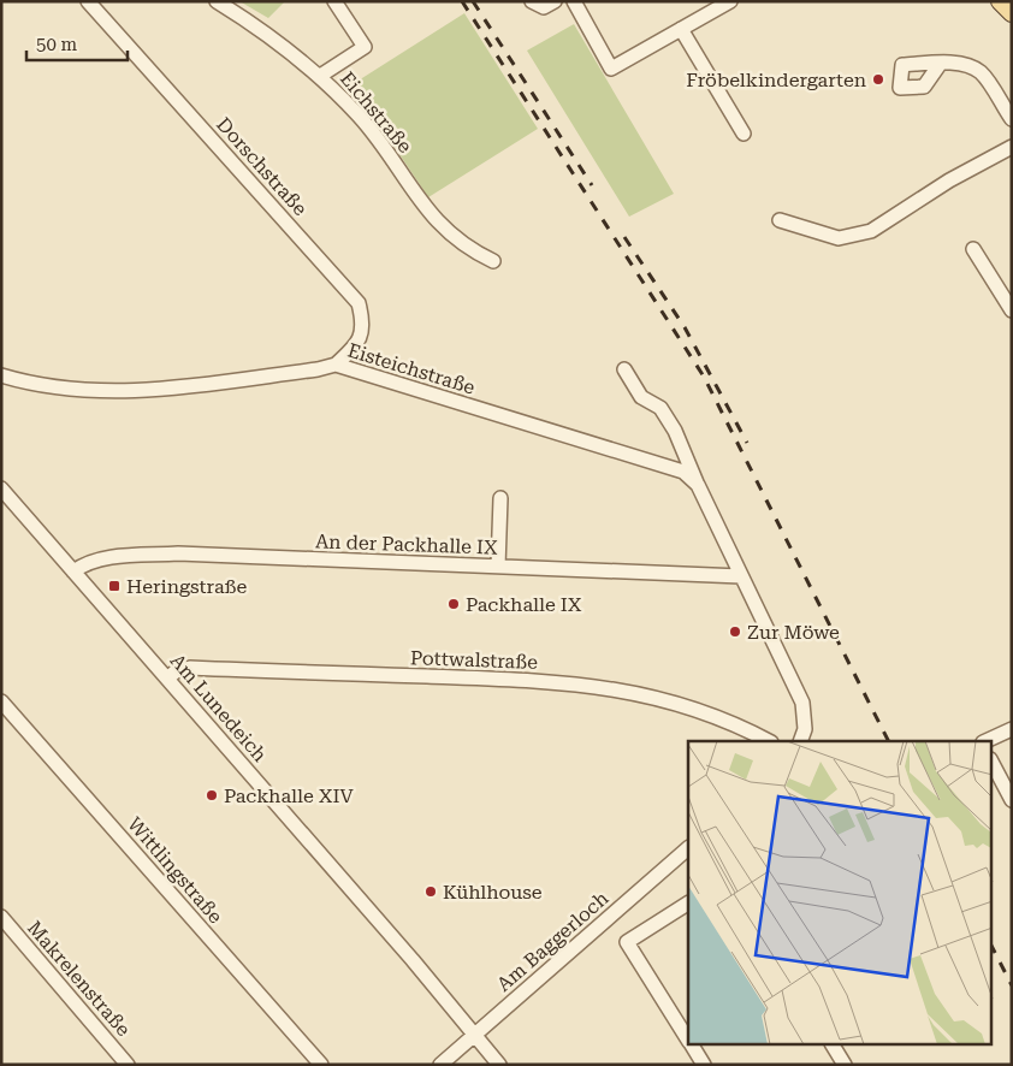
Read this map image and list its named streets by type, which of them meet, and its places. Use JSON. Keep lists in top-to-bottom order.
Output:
{
  "streets": {
    "street": [
      "Eichstraße",
      "Dorschstraße",
      "Eisteichstraße",
      "An der Packhalle IX",
      "Pottwalstraße",
      "Am Lunedeich",
      "Wittlingstraße",
      "Am Baggerloch",
      "Makrelenstraße"
    ]
  },
  "crossings": [
    ["Dorschstraße", "Eisteichstraße"],
    ["An der Packhalle IX", "Am Lunedeich"],
    ["Pottwalstraße", "Am Lunedeich"],
    ["Am Lunedeich", "Am Baggerloch"]
  ],
  "places": {
    "other": [
      "Fröbelkindergarten",
      "Packhalle IX",
      "Zur Möwe",
      "Packhalle XIV",
      "Kühlhouse"
    ],
    "transit": ["Heringstraße"]
  },
  "scale_bar": "50 m"
}
